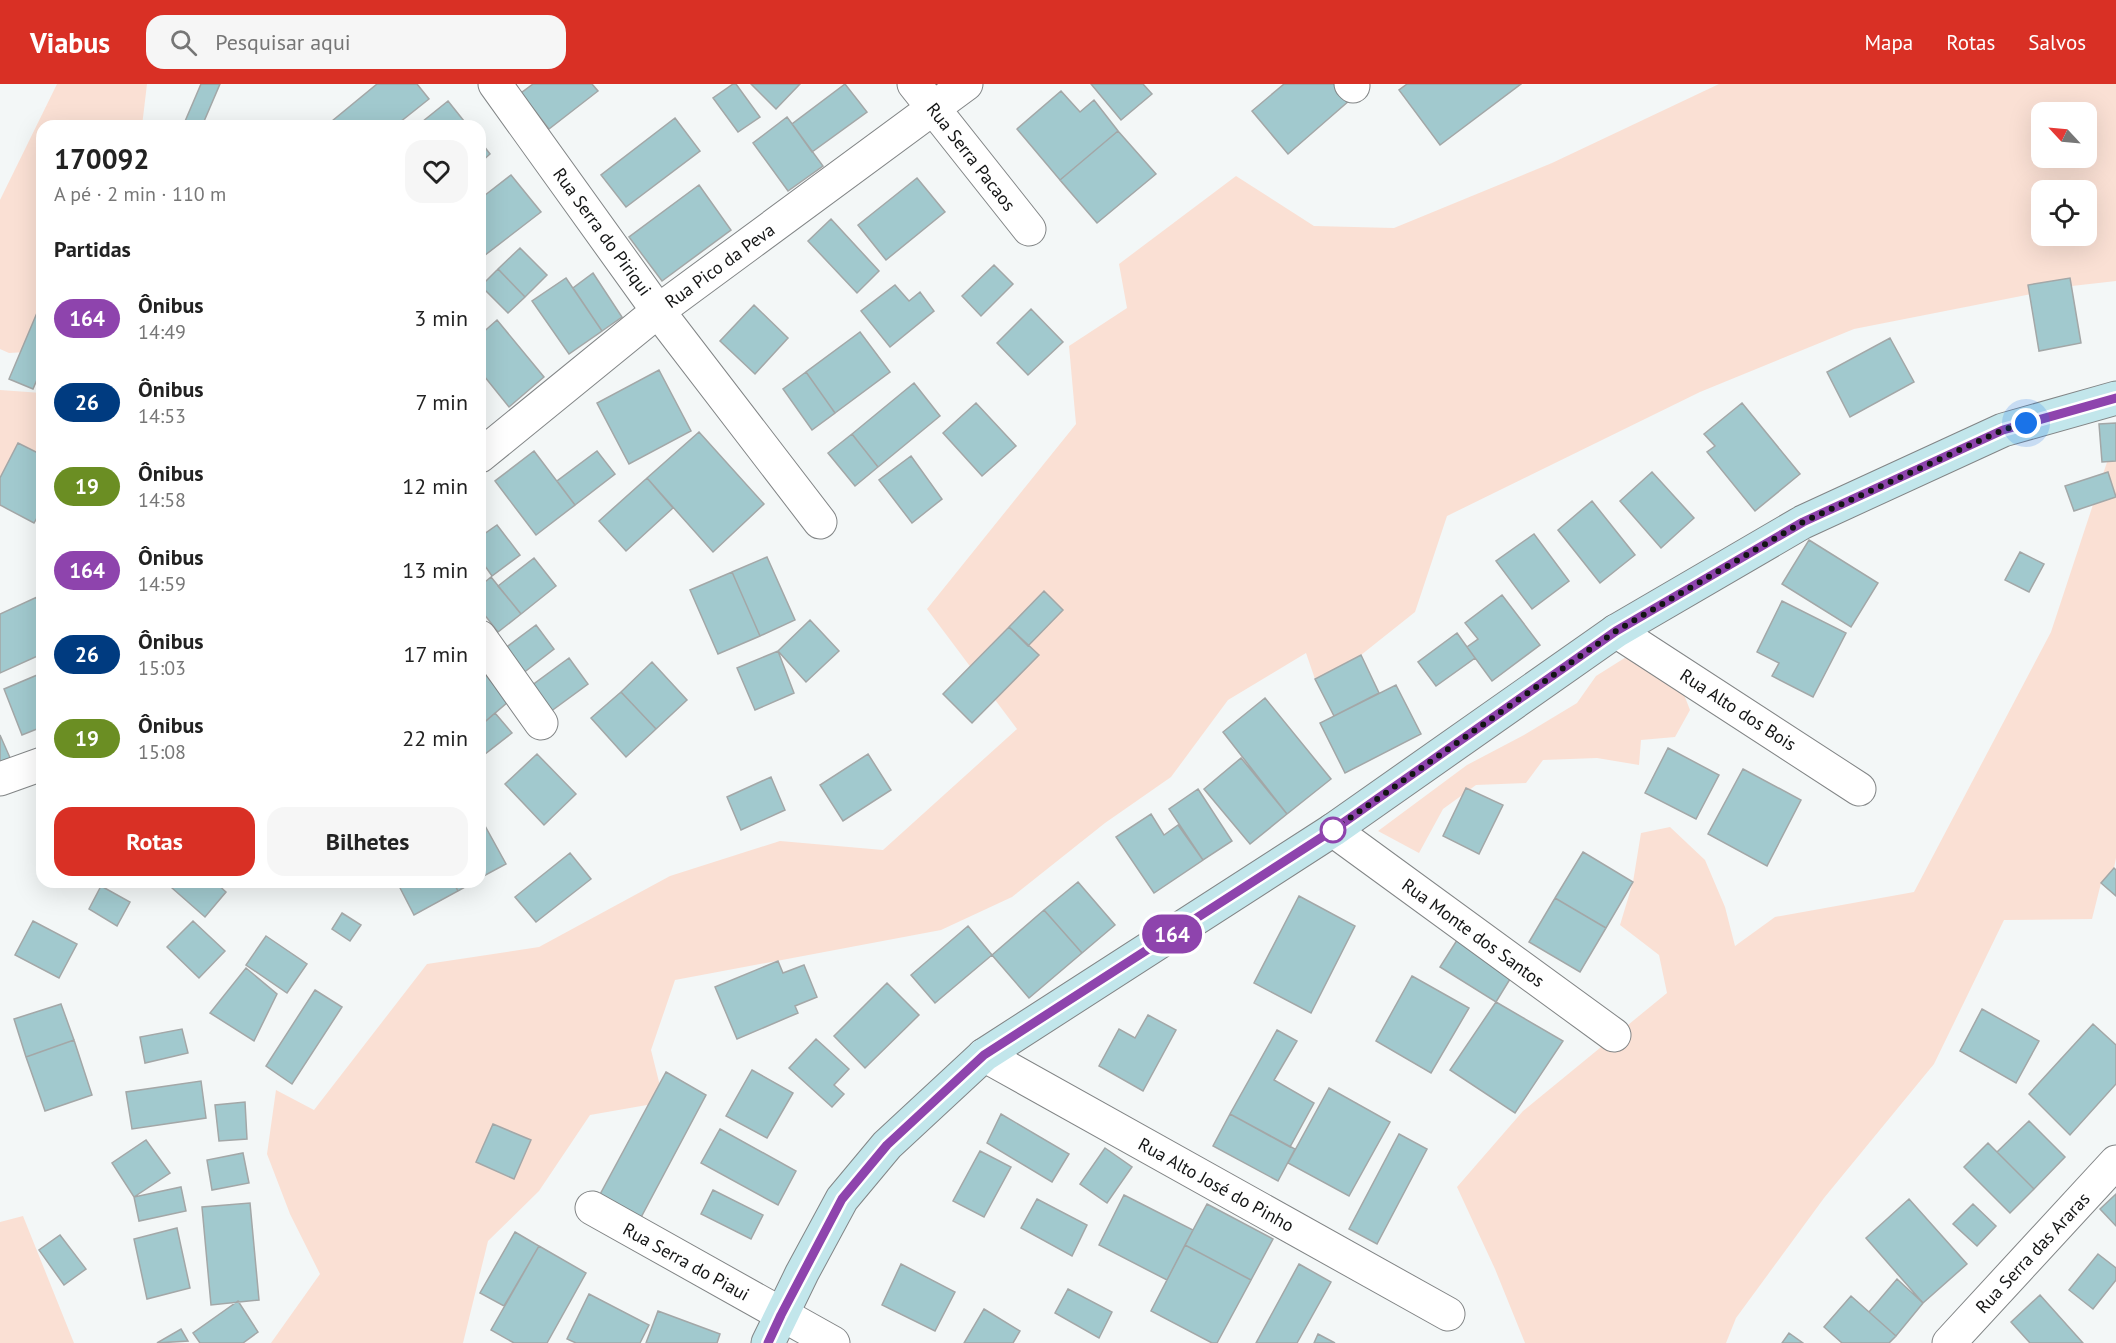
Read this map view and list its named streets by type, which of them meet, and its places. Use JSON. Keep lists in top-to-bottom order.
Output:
{
  "streets": {
    "street": [
      "Rua Serra Pacaos",
      "Rua Serra do Piriqui",
      "Rua Pico da Peva",
      "Rua Alto dos Bois",
      "Rua Monte dos Santos",
      "Rua Alto José do Pinho",
      "Rua Serra das Araras",
      "Rua Serra do Piaui"
    ]
  },
  "crossings": [
    ["Rua Serra Pacaos", "Rua Pico da Peva"],
    ["Rua Serra do Piriqui", "Rua Pico da Peva"]
  ],
  "lines": ["bus line 164"],
  "north": "top left",
  "page": {
    "header": "Viabus",
    "search": "Pesquisar aqui",
    "nav": ["Mapa", "Rotas", "Salvos"],
    "on_map": "164",
    "heading": [
      ["170092", "A pé · 2 min · 110 m"],
      "Partidas"
    ],
    "list": [
      {
        "mark": "164",
        "name": "Ônibus",
        "note": "14:49",
        "value": "3 min"
      },
      {
        "mark": "26",
        "name": "Ônibus",
        "note": "14:53",
        "value": "7 min"
      },
      {
        "mark": "19",
        "name": "Ônibus",
        "note": "14:58",
        "value": "12 min"
      },
      {
        "mark": "164",
        "name": "Ônibus",
        "note": "14:59",
        "value": "13 min"
      },
      {
        "mark": "26",
        "name": "Ônibus",
        "note": "15:03",
        "value": "17 min"
      },
      {
        "mark": "19",
        "name": "Ônibus",
        "note": "15:08",
        "value": "22 min"
      }
    ],
    "buttons": ["Rotas", "Bilhetes"]
  }
}
